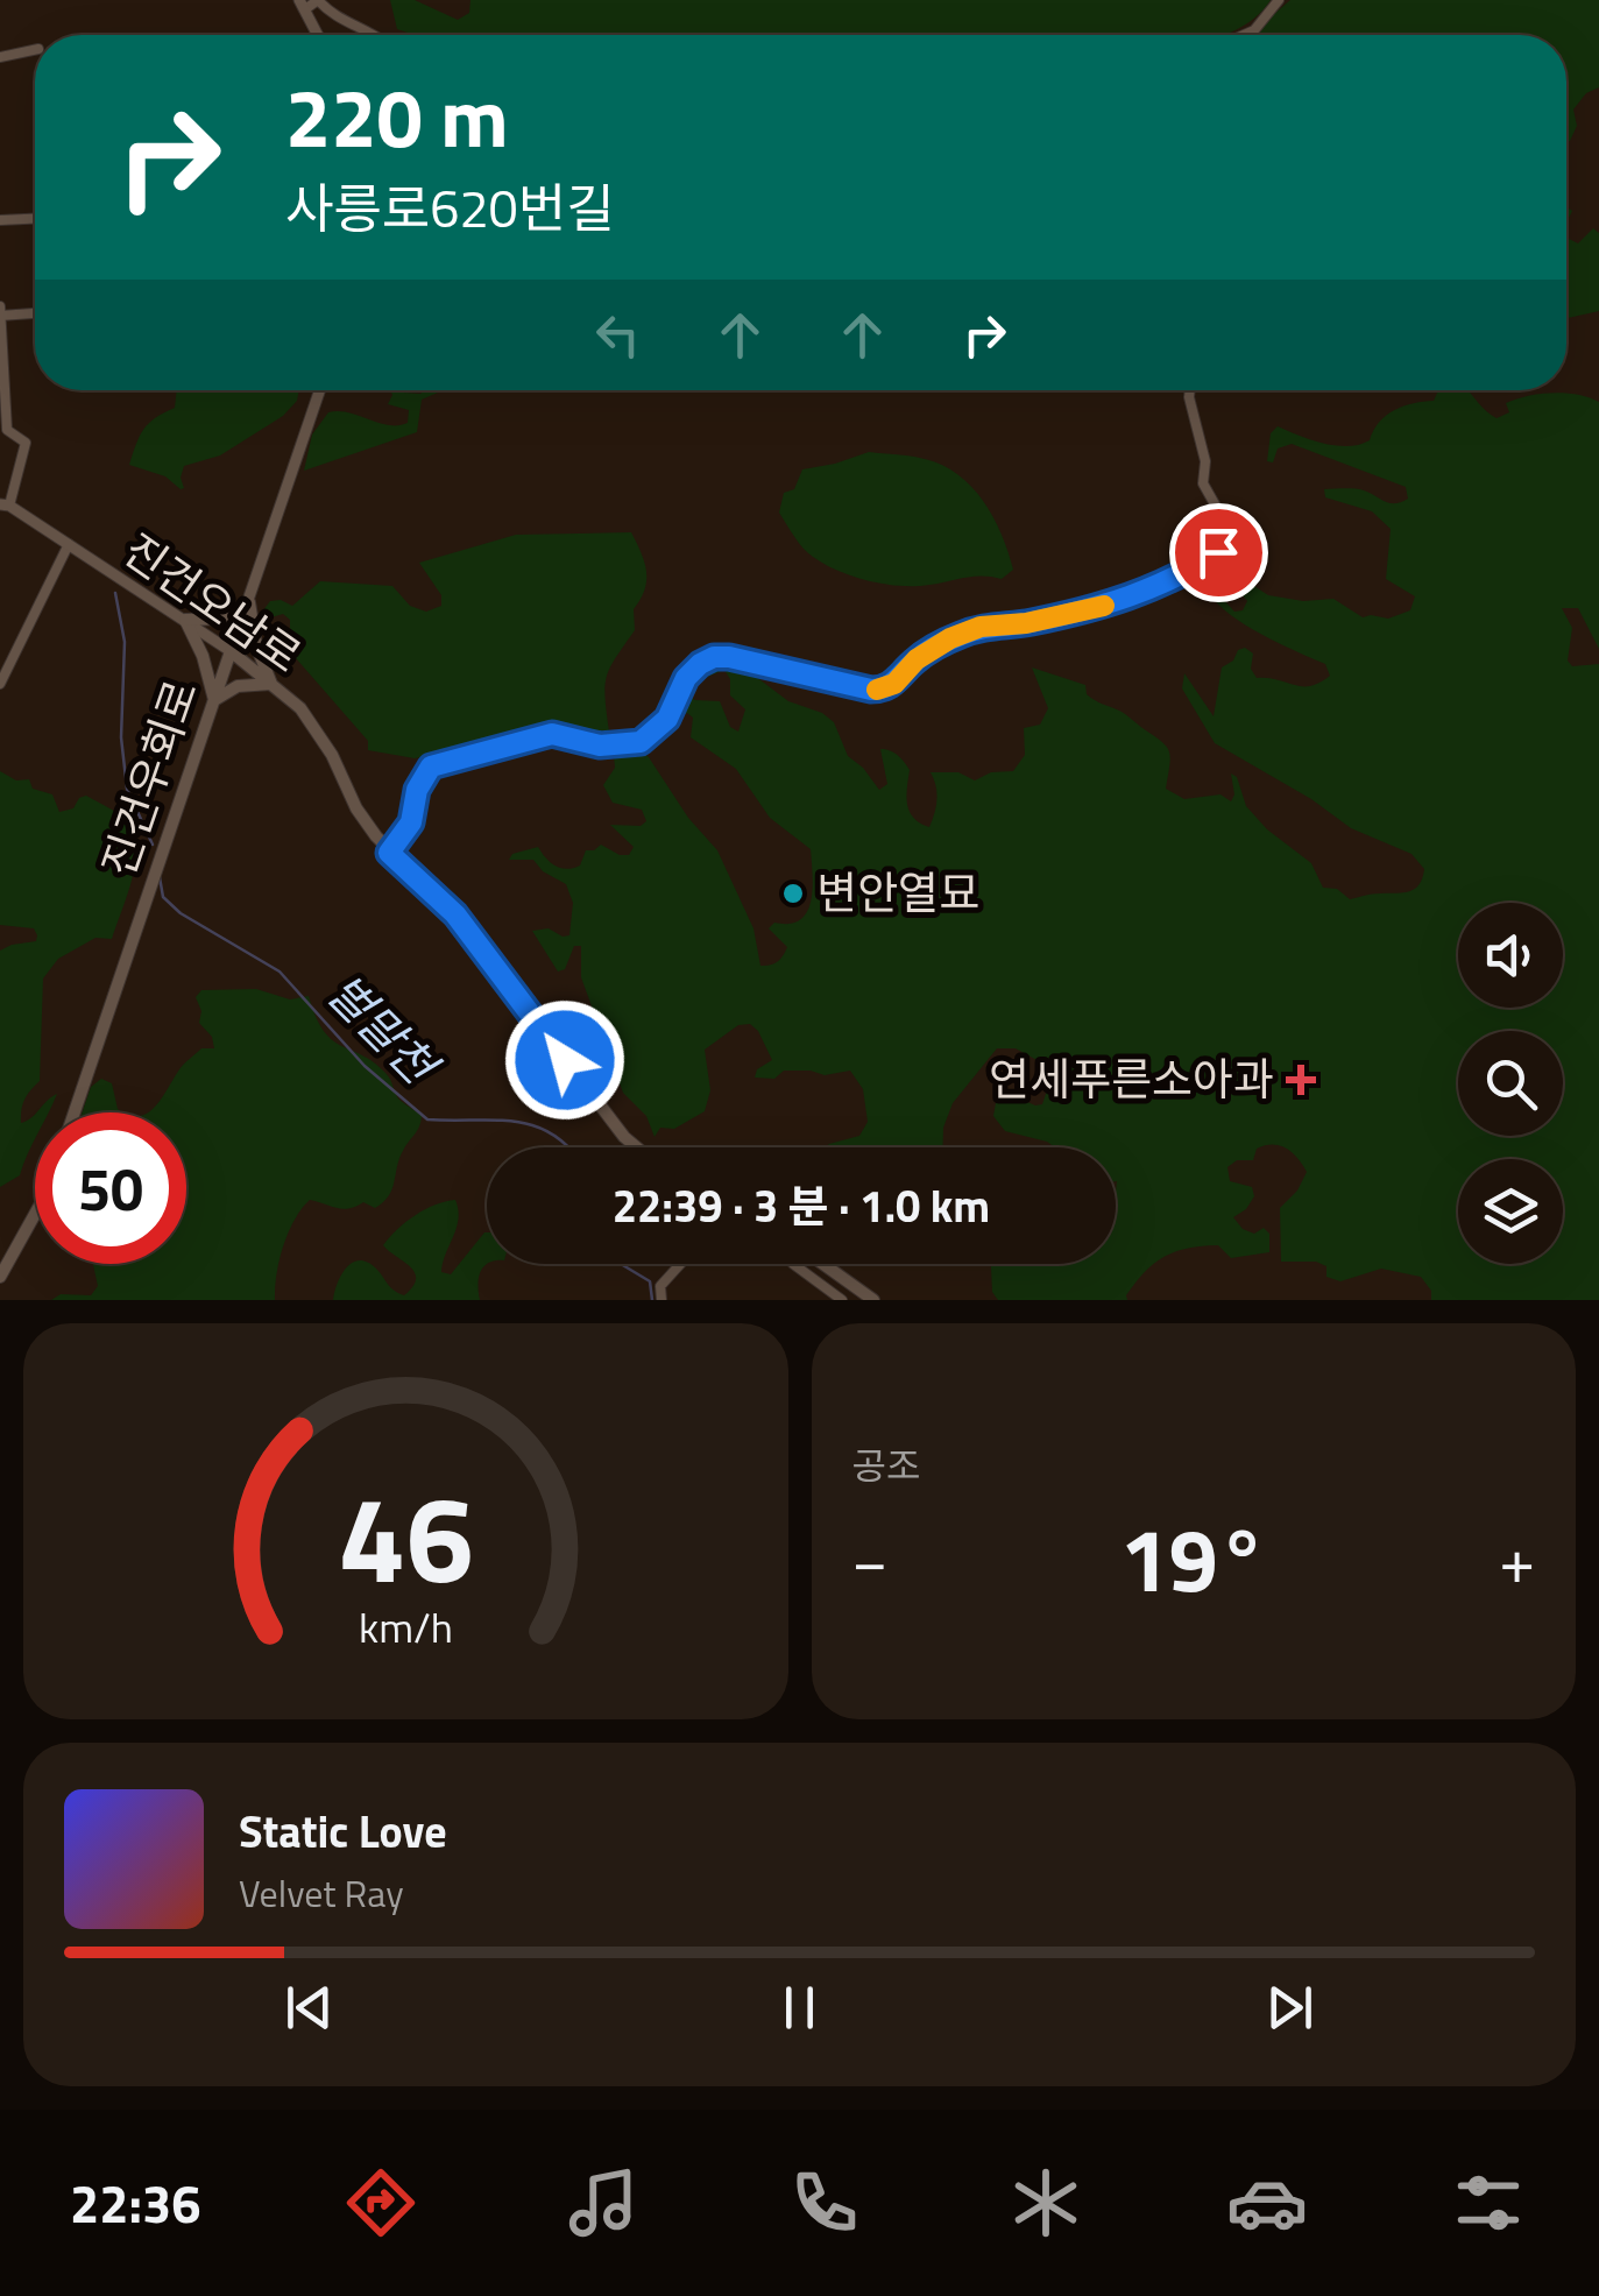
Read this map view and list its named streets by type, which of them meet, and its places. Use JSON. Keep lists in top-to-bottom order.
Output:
{
  "streets": {
    "main road": ["진건오남로", "진건우회로"]
  },
  "crossings": [
    ["진건오남로", "진건우회로"]
  ],
  "water": ["벌말천"],
  "places": {
    "other": ["변안열묘"],
    "health": ["연세푸른소아과"]
  },
  "page": {
    "turn": ["220 m", "사릉로620번길"],
    "limit": "50",
    "trip": "22:39 · 3 분 · 1.0 km",
    "tile": "공조",
    "heat": ["−", "19°", "+"],
    "song": ["Static Love", "Velvet Ray"],
    "tabs": "22:36",
    "gauge": ["46", "km/h"]
  }
}
